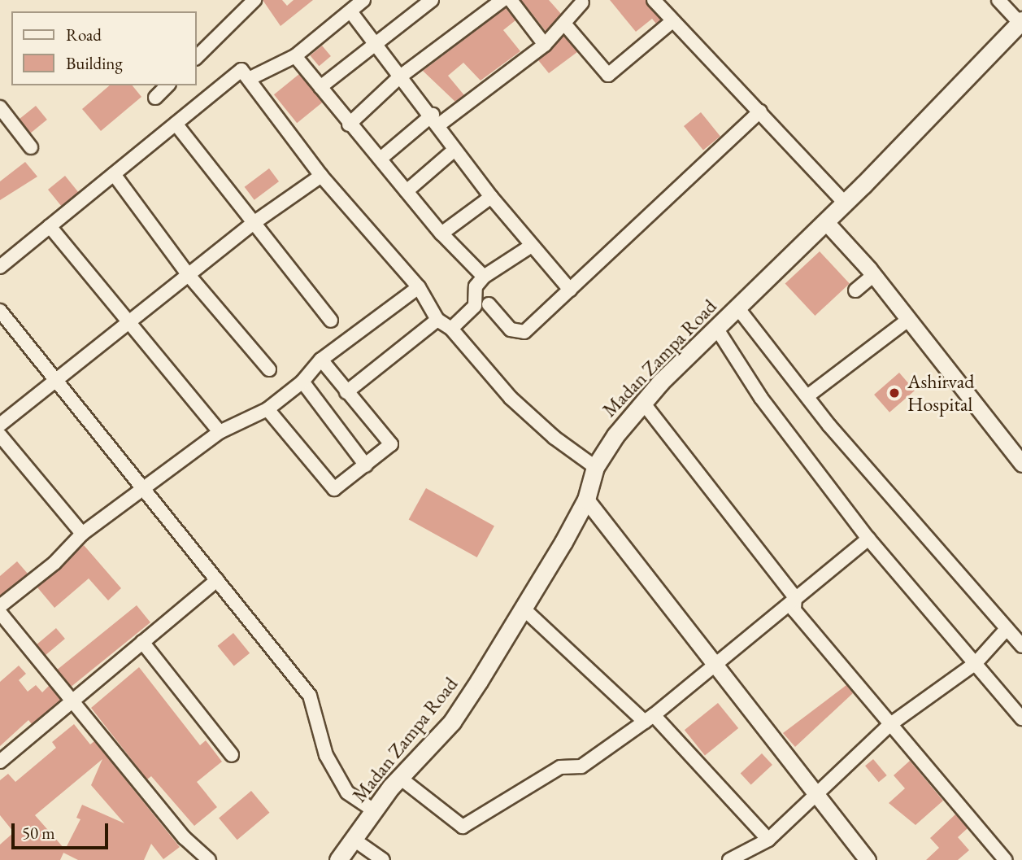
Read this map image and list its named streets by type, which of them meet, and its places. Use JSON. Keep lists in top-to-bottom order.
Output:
{
  "streets": {
    "main road": ["Madan Zampa Road"]
  },
  "places": ["Ashirvad Hospital"],
  "legend": ["Road", "Building"],
  "scale_bar": "50 m"
}
